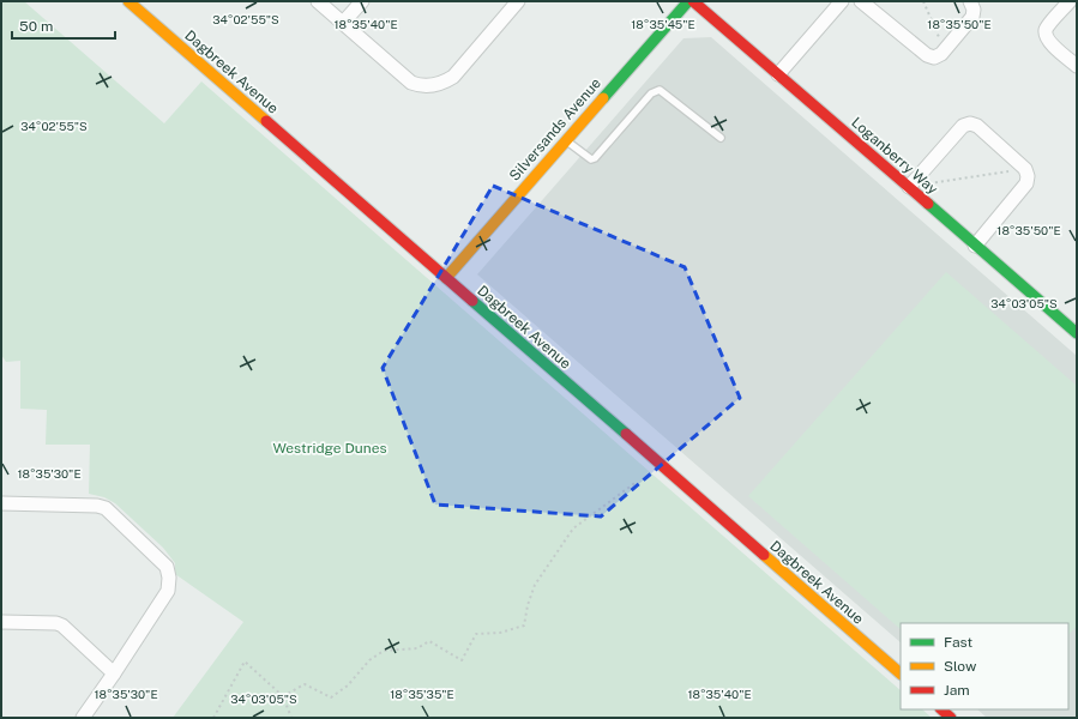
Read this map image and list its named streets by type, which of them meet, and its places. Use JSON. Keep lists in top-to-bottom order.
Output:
{
  "streets": {
    "street": ["Dagbreek Avenue", "Silversands Avenue", "Loganberry Way"]
  },
  "crossings": [
    ["Dagbreek Avenue", "Silversands Avenue"]
  ],
  "parks": ["Westridge Dunes"],
  "legend": ["Fast", "Slow", "Jam"],
  "scale_bar": "50 m",
  "coordinates": [
    "34°02'55\"S",
    "18°35'40\"E",
    "18°35'45\"E",
    "18°35'50\"E",
    "34°03'05\"S",
    "18°35'30\"E",
    "18°35'35\"E"
  ]
}
